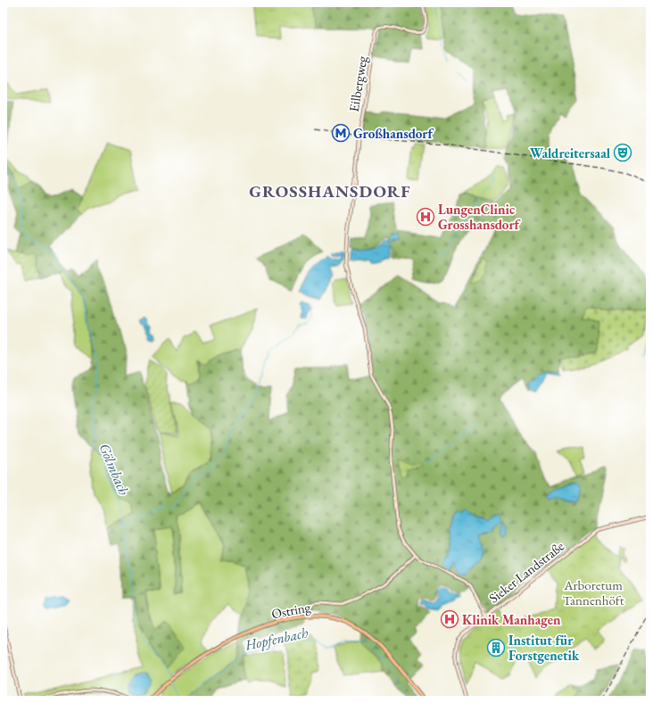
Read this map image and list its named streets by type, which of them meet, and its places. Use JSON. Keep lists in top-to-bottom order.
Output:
{
  "streets": {
    "main road": ["Eilbergweg", "Sieker Landstraße", "Ostring"]
  },
  "districts": ["GROSSHANSDORF"],
  "water": ["Gölmbach", "Hopfenbach"],
  "parks": ["Arboretum Tannenhöft"],
  "places": {
    "metro station": ["Großhansdorf"],
    "theatre": ["Waldreitersaal"],
    "hospital": ["LungenClinic Grosshansdorf", "Klinik Manhagen"],
    "building": ["Institut für Forstgenetik"]
  }
}
